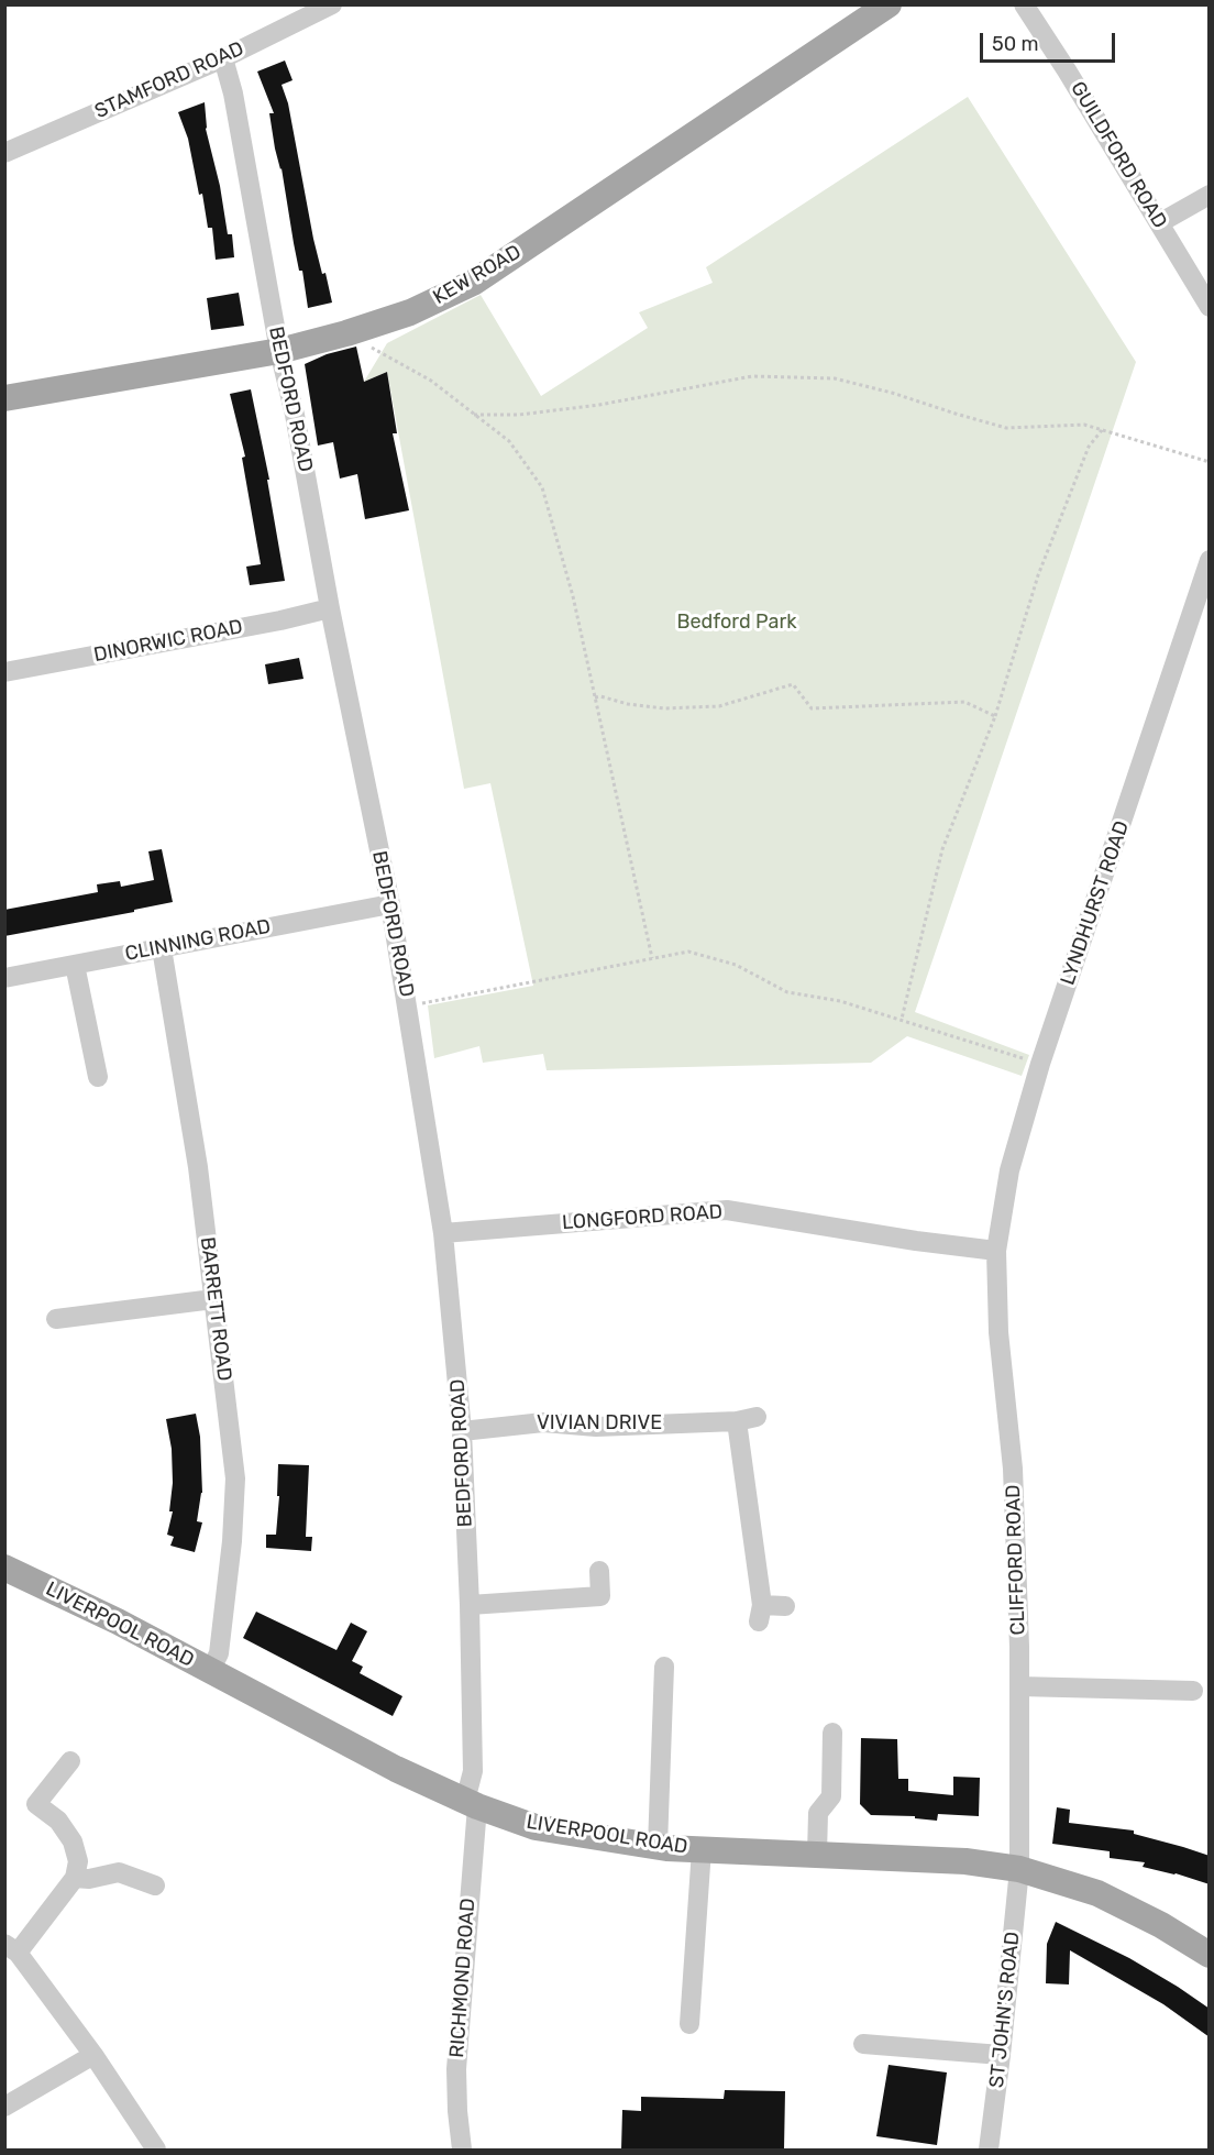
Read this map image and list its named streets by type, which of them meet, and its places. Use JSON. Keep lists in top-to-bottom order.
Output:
{
  "streets": {
    "main road": ["KEW ROAD", "LIVERPOOL ROAD"],
    "street": [
      "STAMFORD ROAD",
      "GUILDFORD ROAD",
      "BEDFORD ROAD",
      "DINORWIC ROAD",
      "LYNDHURST ROAD",
      "CLINNING ROAD",
      "LONGFORD ROAD",
      "BARRETT ROAD",
      "VIVIAN DRIVE",
      "CLIFFORD ROAD",
      "RICHMOND ROAD",
      "ST JOHN'S ROAD"
    ]
  },
  "crossings": [
    ["STAMFORD ROAD", "BEDFORD ROAD"],
    ["KEW ROAD", "BEDFORD ROAD"],
    ["BEDFORD ROAD", "DINORWIC ROAD"],
    ["BEDFORD ROAD", "CLINNING ROAD"],
    ["BEDFORD ROAD", "LONGFORD ROAD"],
    ["BEDFORD ROAD", "VIVIAN DRIVE"],
    ["BEDFORD ROAD", "LIVERPOOL ROAD"],
    ["BEDFORD ROAD", "RICHMOND ROAD"],
    ["LYNDHURST ROAD", "LONGFORD ROAD"],
    ["LYNDHURST ROAD", "CLIFFORD ROAD"],
    ["CLINNING ROAD", "BARRETT ROAD"],
    ["LONGFORD ROAD", "CLIFFORD ROAD"],
    ["BARRETT ROAD", "LIVERPOOL ROAD"],
    ["CLIFFORD ROAD", "LIVERPOOL ROAD"],
    ["CLIFFORD ROAD", "ST JOHN'S ROAD"],
    ["LIVERPOOL ROAD", "RICHMOND ROAD"],
    ["LIVERPOOL ROAD", "ST JOHN'S ROAD"]
  ],
  "parks": ["Bedford Park"],
  "scale_bar": "50 m"
}
